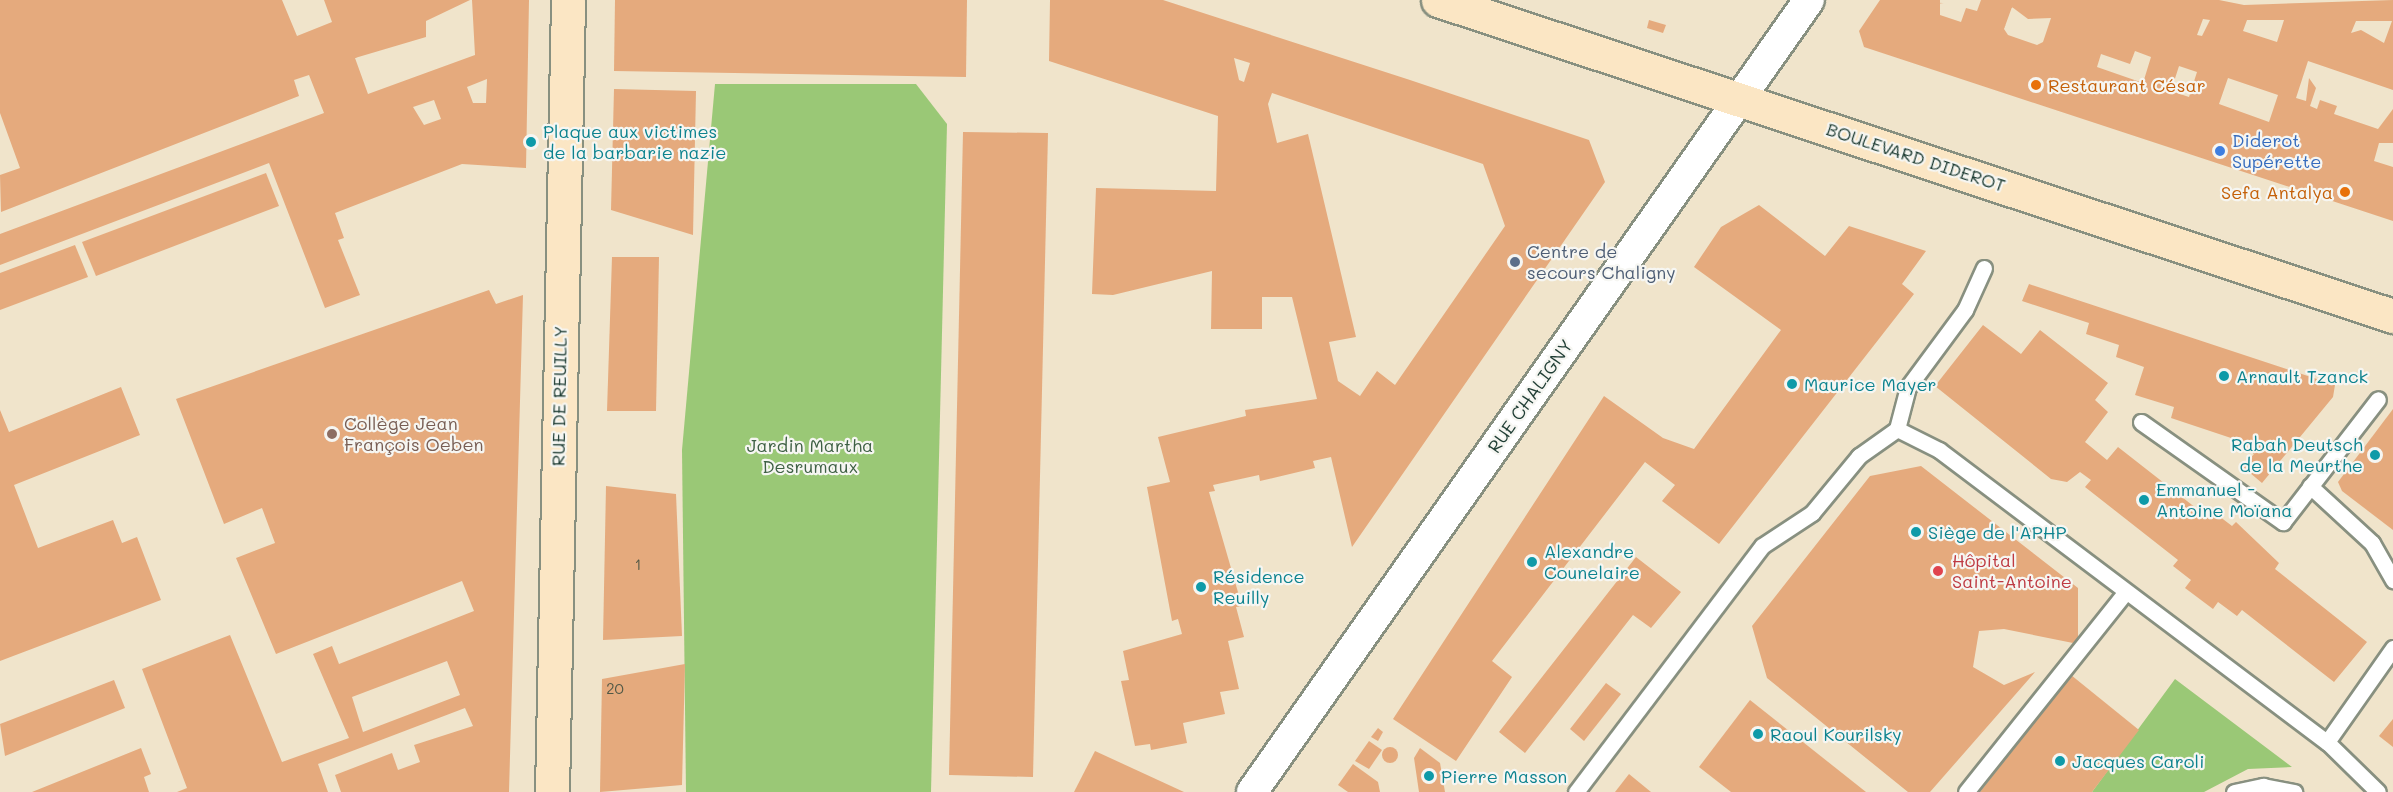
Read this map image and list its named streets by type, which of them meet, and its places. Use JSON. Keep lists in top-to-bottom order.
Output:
{
  "streets": {
    "main road": ["BOULEVARD DIDEROT", "RUE DE REUILLY"],
    "street": ["RUE CHALIGNY"]
  },
  "crossings": [
    ["BOULEVARD DIDEROT", "RUE CHALIGNY"]
  ],
  "parks": ["Jardin Martha Desrumaux"],
  "places": [
    "Restaurant César",
    "Plaque aux victimes de la barbarie nazie",
    "Diderot Supérette",
    "Sefa Antalya",
    "Centre de secours Chaligny",
    "Arnault Tzanck",
    "Maurice Mayer",
    "Collège Jean François Oeben",
    "Rabah Deutsch de la Meurthe",
    "Emmanuel - Antoine Moïana",
    "Siège de l'APHP",
    "Alexandre Counelaire",
    "Hôpital Saint-Antoine",
    "Résidence Reuilly",
    "Raoul Kourilsky",
    "Jacques Caroli",
    "Pierre Masson"
  ],
  "house_numbers": ["1", "20"]
}
